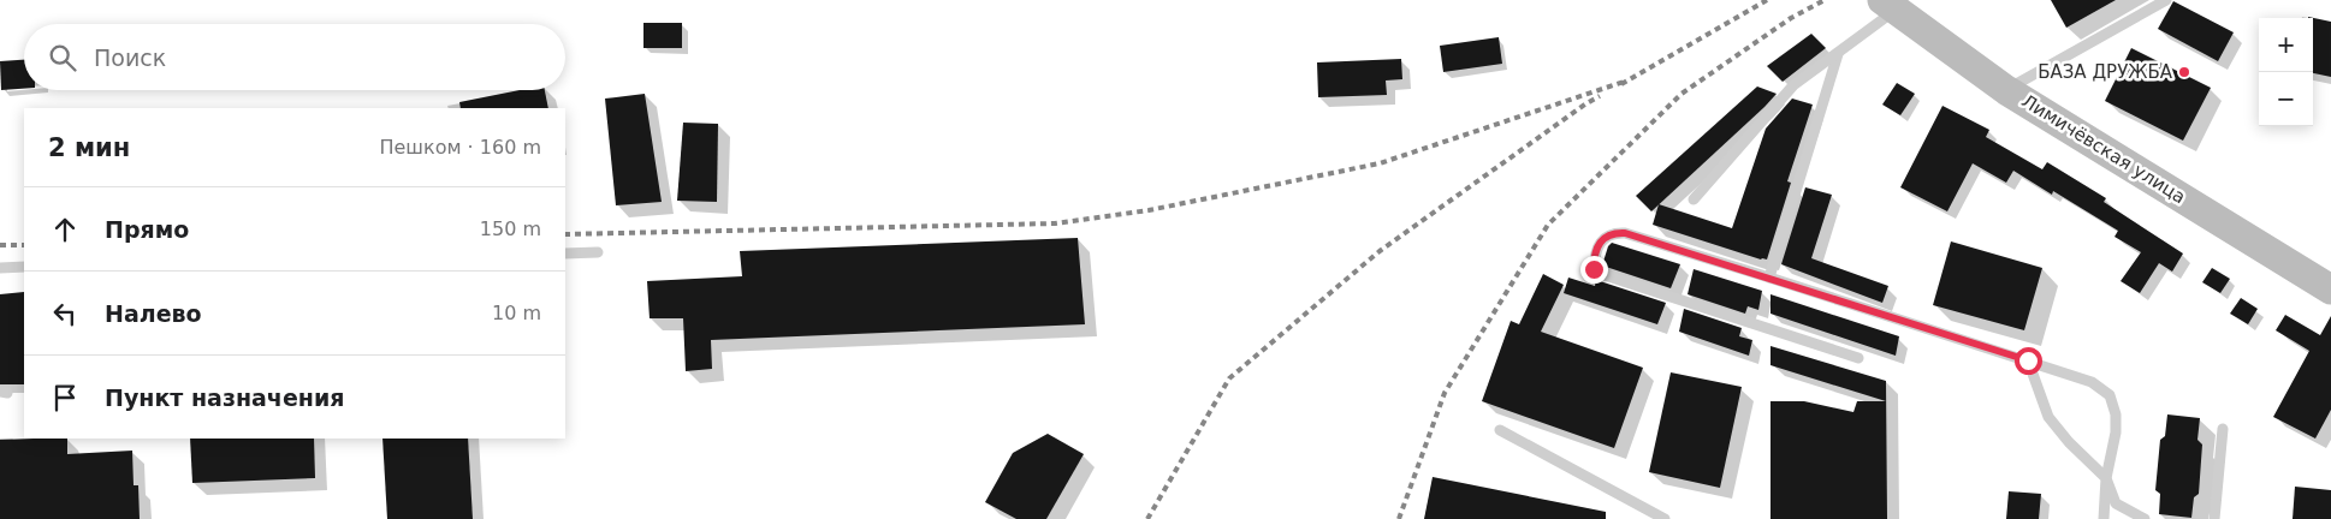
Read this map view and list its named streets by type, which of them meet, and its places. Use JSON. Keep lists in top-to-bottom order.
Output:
{
  "streets": {
    "main road": ["Лимичёвская улица"]
  },
  "places": ["БАЗА ДРУЖБА"],
  "page": {
    "map_buttons": ["+", "−"],
    "search": "Поиск",
    "heading": ["2 мин", "Пешком · 160 m"],
    "list": [
      ["Прямо", "150 m"],
      ["Налево", "10 m"],
      "Пункт назначения"
    ]
  }
}
